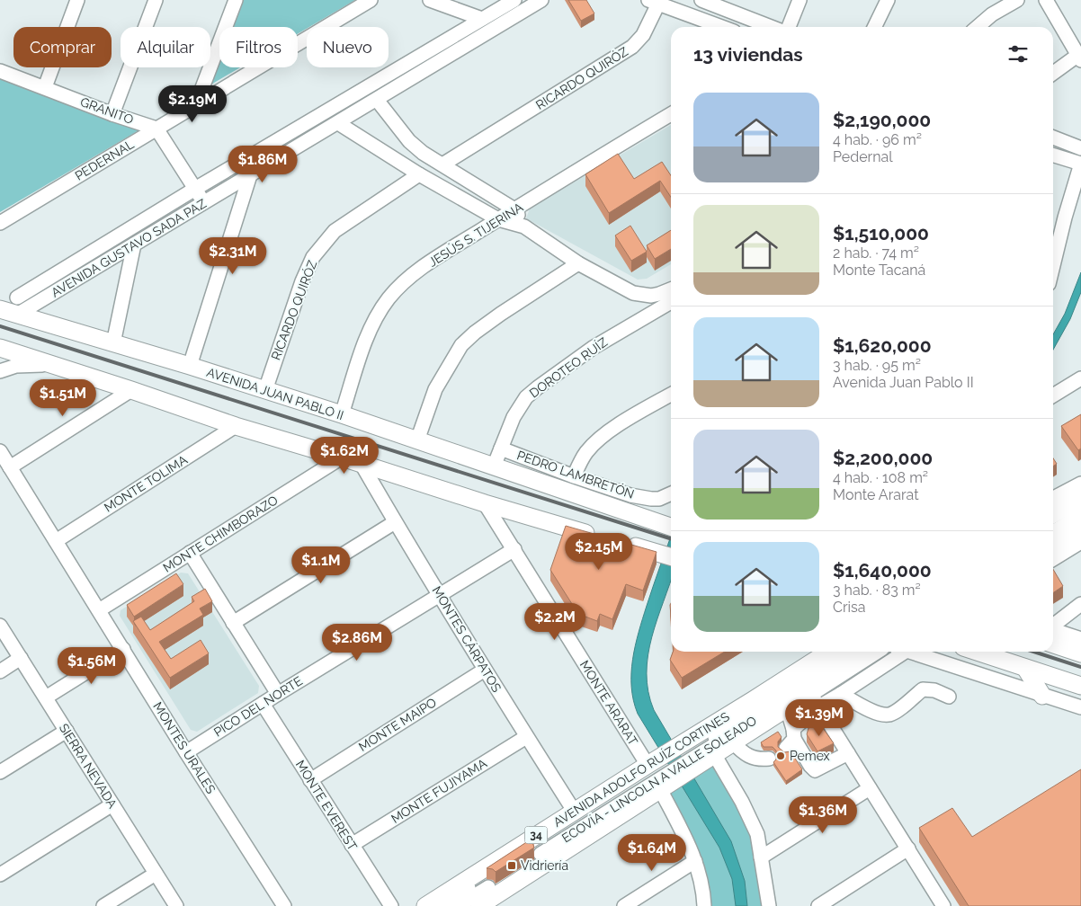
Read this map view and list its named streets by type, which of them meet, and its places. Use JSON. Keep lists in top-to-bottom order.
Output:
{
  "streets": {
    "main road": ["AVENIDA JUAN PABLO II", "AVENIDA ADOLFO RUÍZ CORTINES", "34"],
    "street": [
      "RICARDO QUIRÓZ",
      "GRANITO",
      "PEDERNAL",
      "JESÚS S. TIJERINA",
      "AVENIDA GUSTAVO SADA PAZ",
      "DOROTEO RUÍZ",
      "PEDRO LAMBRETÓN",
      "MONTE TOLIMA",
      "MONTE CHIMBORAZO",
      "MONTES CÁRPATOS",
      "MONTE ARARAT",
      "PICO DEL NORTE",
      "MONTE MAIPO",
      "MONTES URALES",
      "SIERRA NEVADA",
      "ECOVÍA - LINCOLN A VALLE SOLEADO",
      "MONTE FUJIYAMA",
      "MONTE EVEREST"
    ]
  },
  "crossings": [
    ["RICARDO QUIRÓZ", "AVENIDA JUAN PABLO II"],
    ["GRANITO", "PEDERNAL"],
    ["JESÚS S. TIJERINA", "AVENIDA JUAN PABLO II"],
    ["AVENIDA GUSTAVO SADA PAZ", "AVENIDA JUAN PABLO II"],
    ["DOROTEO RUÍZ", "AVENIDA JUAN PABLO II"],
    ["DOROTEO RUÍZ", "PEDRO LAMBRETÓN"],
    ["MONTE TOLIMA", "MONTES URALES"],
    ["MONTE CHIMBORAZO", "MONTES URALES"],
    ["MONTES CÁRPATOS", "PICO DEL NORTE"],
    ["MONTES CÁRPATOS", "MONTE MAIPO"],
    ["MONTES CÁRPATOS", "AVENIDA ADOLFO RUÍZ CORTINES"],
    ["MONTES CÁRPATOS", "MONTE FUJIYAMA"],
    ["MONTE ARARAT", "PICO DEL NORTE"],
    ["MONTE ARARAT", "AVENIDA ADOLFO RUÍZ CORTINES"],
    ["PICO DEL NORTE", "MONTES URALES"],
    ["PICO DEL NORTE", "MONTE EVEREST"],
    ["MONTE MAIPO", "MONTE EVEREST"],
    ["MONTE FUJIYAMA", "MONTE EVEREST"]
  ],
  "places": {
    "other": ["Pemex"],
    "transit": ["Vidriería"]
  },
  "page": {
    "chip": [
      "Comprar",
      "Alquilar",
      "Filtros",
      "Nuevo"
    ],
    "heading": "13 viviendas",
    "list": [
      {
        "name": "$2,190,000",
        "note": "4 hab. · 96 m² · Pedernal"
      },
      {
        "name": "$1,510,000",
        "note": "2 hab. · 74 m² · Monte Tacaná"
      },
      {
        "name": "$1,620,000",
        "note": "3 hab. · 95 m² · Avenida Juan Pablo II"
      },
      {
        "name": "$2,200,000",
        "note": "4 hab. · 108 m² · Monte Ararat"
      },
      {
        "name": "$1,640,000",
        "note": "3 hab. · 83 m² · Crisa"
      }
    ],
    "price": [
      "$2.19M",
      "$1.86M",
      "$2.31M",
      "$1.51M",
      "$1.62M",
      "$2.15M",
      "$1.1M",
      "$2.2M",
      "$2.86M",
      "$1.56M",
      "$1.39M",
      "$1.36M",
      "$1.64M"
    ]
  }
}
